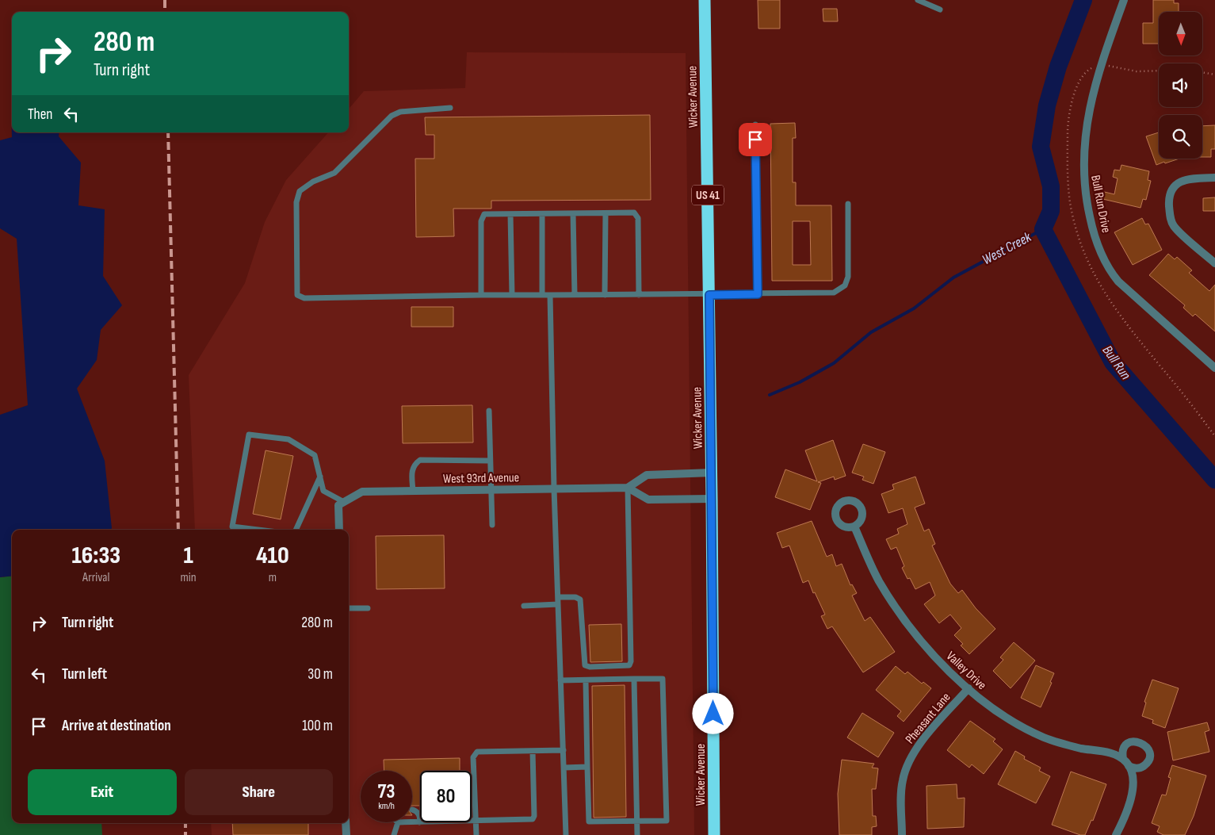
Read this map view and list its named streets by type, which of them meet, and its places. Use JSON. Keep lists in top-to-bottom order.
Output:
{
  "streets": {
    "highway": ["Wicker Avenue", "US 41"],
    "street": [
      "Bull Run Drive",
      "West 93rd Avenue",
      "Valley Drive",
      "Pheasant Lane"
    ]
  },
  "crossings": [
    ["Valley Drive", "Pheasant Lane"]
  ],
  "water": ["West Creek", "Bull Run"],
  "north": "bottom",
  "page": {
    "turn": ["280 m", "Turn right"],
    "then": "Then",
    "eta": [
      "16:33",
      "Arrival",
      "1",
      "min",
      "410",
      "m"
    ],
    "list": [
      {
        "name": "Turn right",
        "value": "280 m"
      },
      {
        "name": "Turn left",
        "value": "30 m"
      },
      {
        "name": "Arrive at destination",
        "value": "100 m"
      }
    ],
    "buttons": ["Exit", "Share"],
    "speed": "73 km/h",
    "limit": "80"
  }
}
